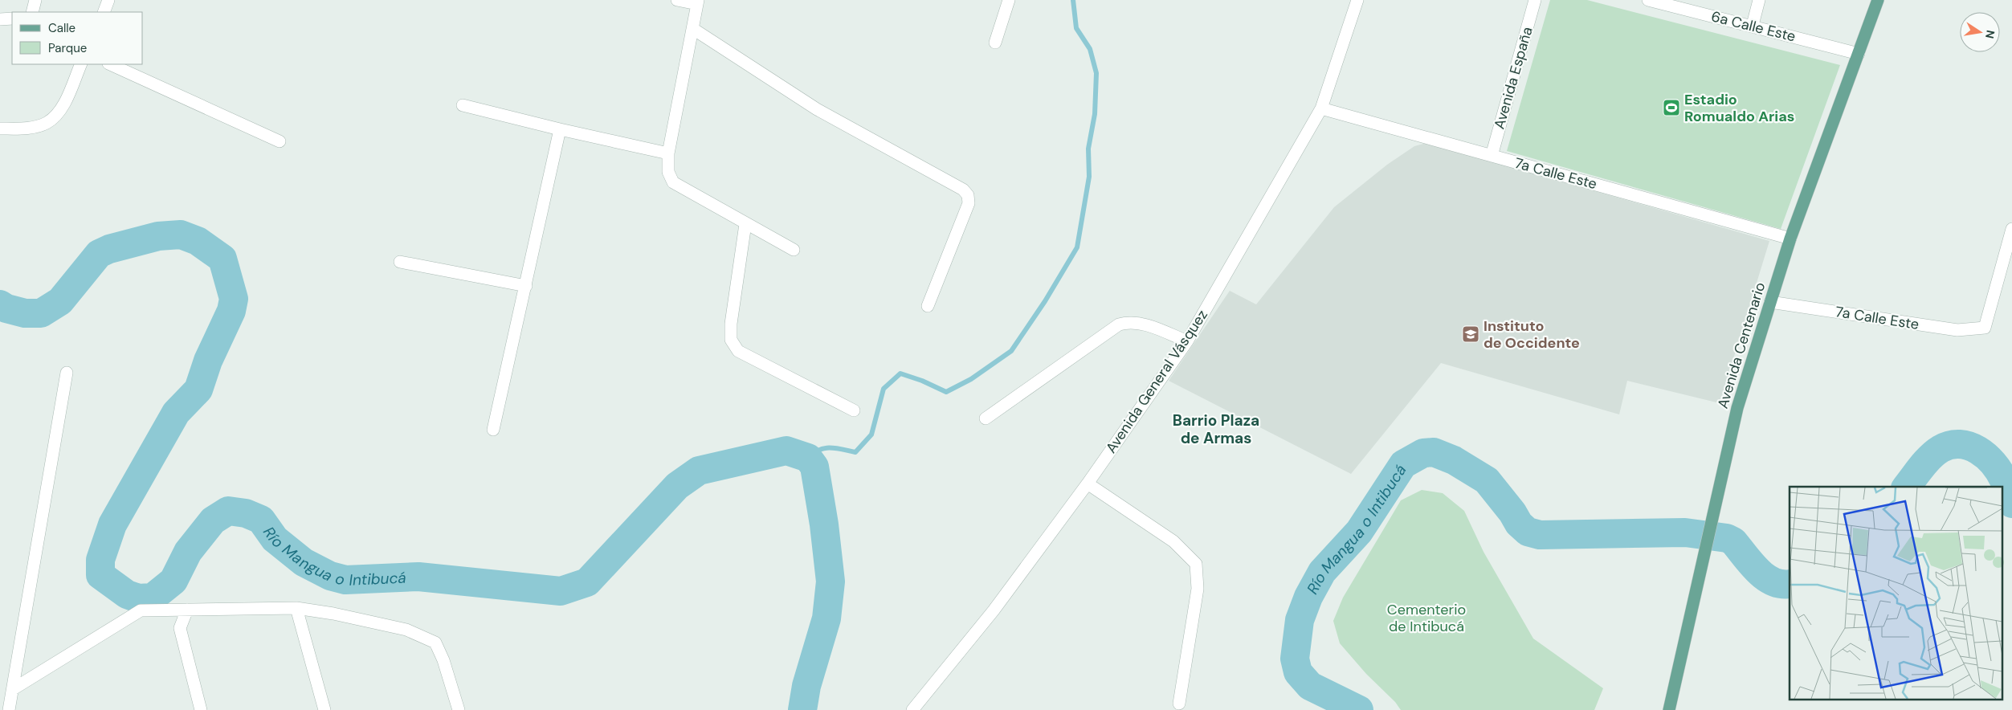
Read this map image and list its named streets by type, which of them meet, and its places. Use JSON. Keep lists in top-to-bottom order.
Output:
{
  "streets": {
    "main road": ["Avenida Centenario"],
    "street": [
      "6a Calle Este",
      "Avenida España",
      "7a Calle Este",
      "Avenida General Vásquez"
    ]
  },
  "crossings": [
    ["6a Calle Este", "Avenida Centenario"],
    ["Avenida España", "7a Calle Este"],
    ["7a Calle Este", "Avenida Centenario"],
    ["7a Calle Este", "Avenida General Vásquez"]
  ],
  "districts": ["Barrio Plaza de Armas"],
  "water": ["Río Mangua o Intibucá"],
  "parks": ["Cementerio de Intibucá"],
  "places": {
    "sports": ["Estadio Romualdo Arias"],
    "school or university": ["Instituto de Occidente"]
  },
  "legend": ["Calle", "Parque"],
  "north": "right"
}
